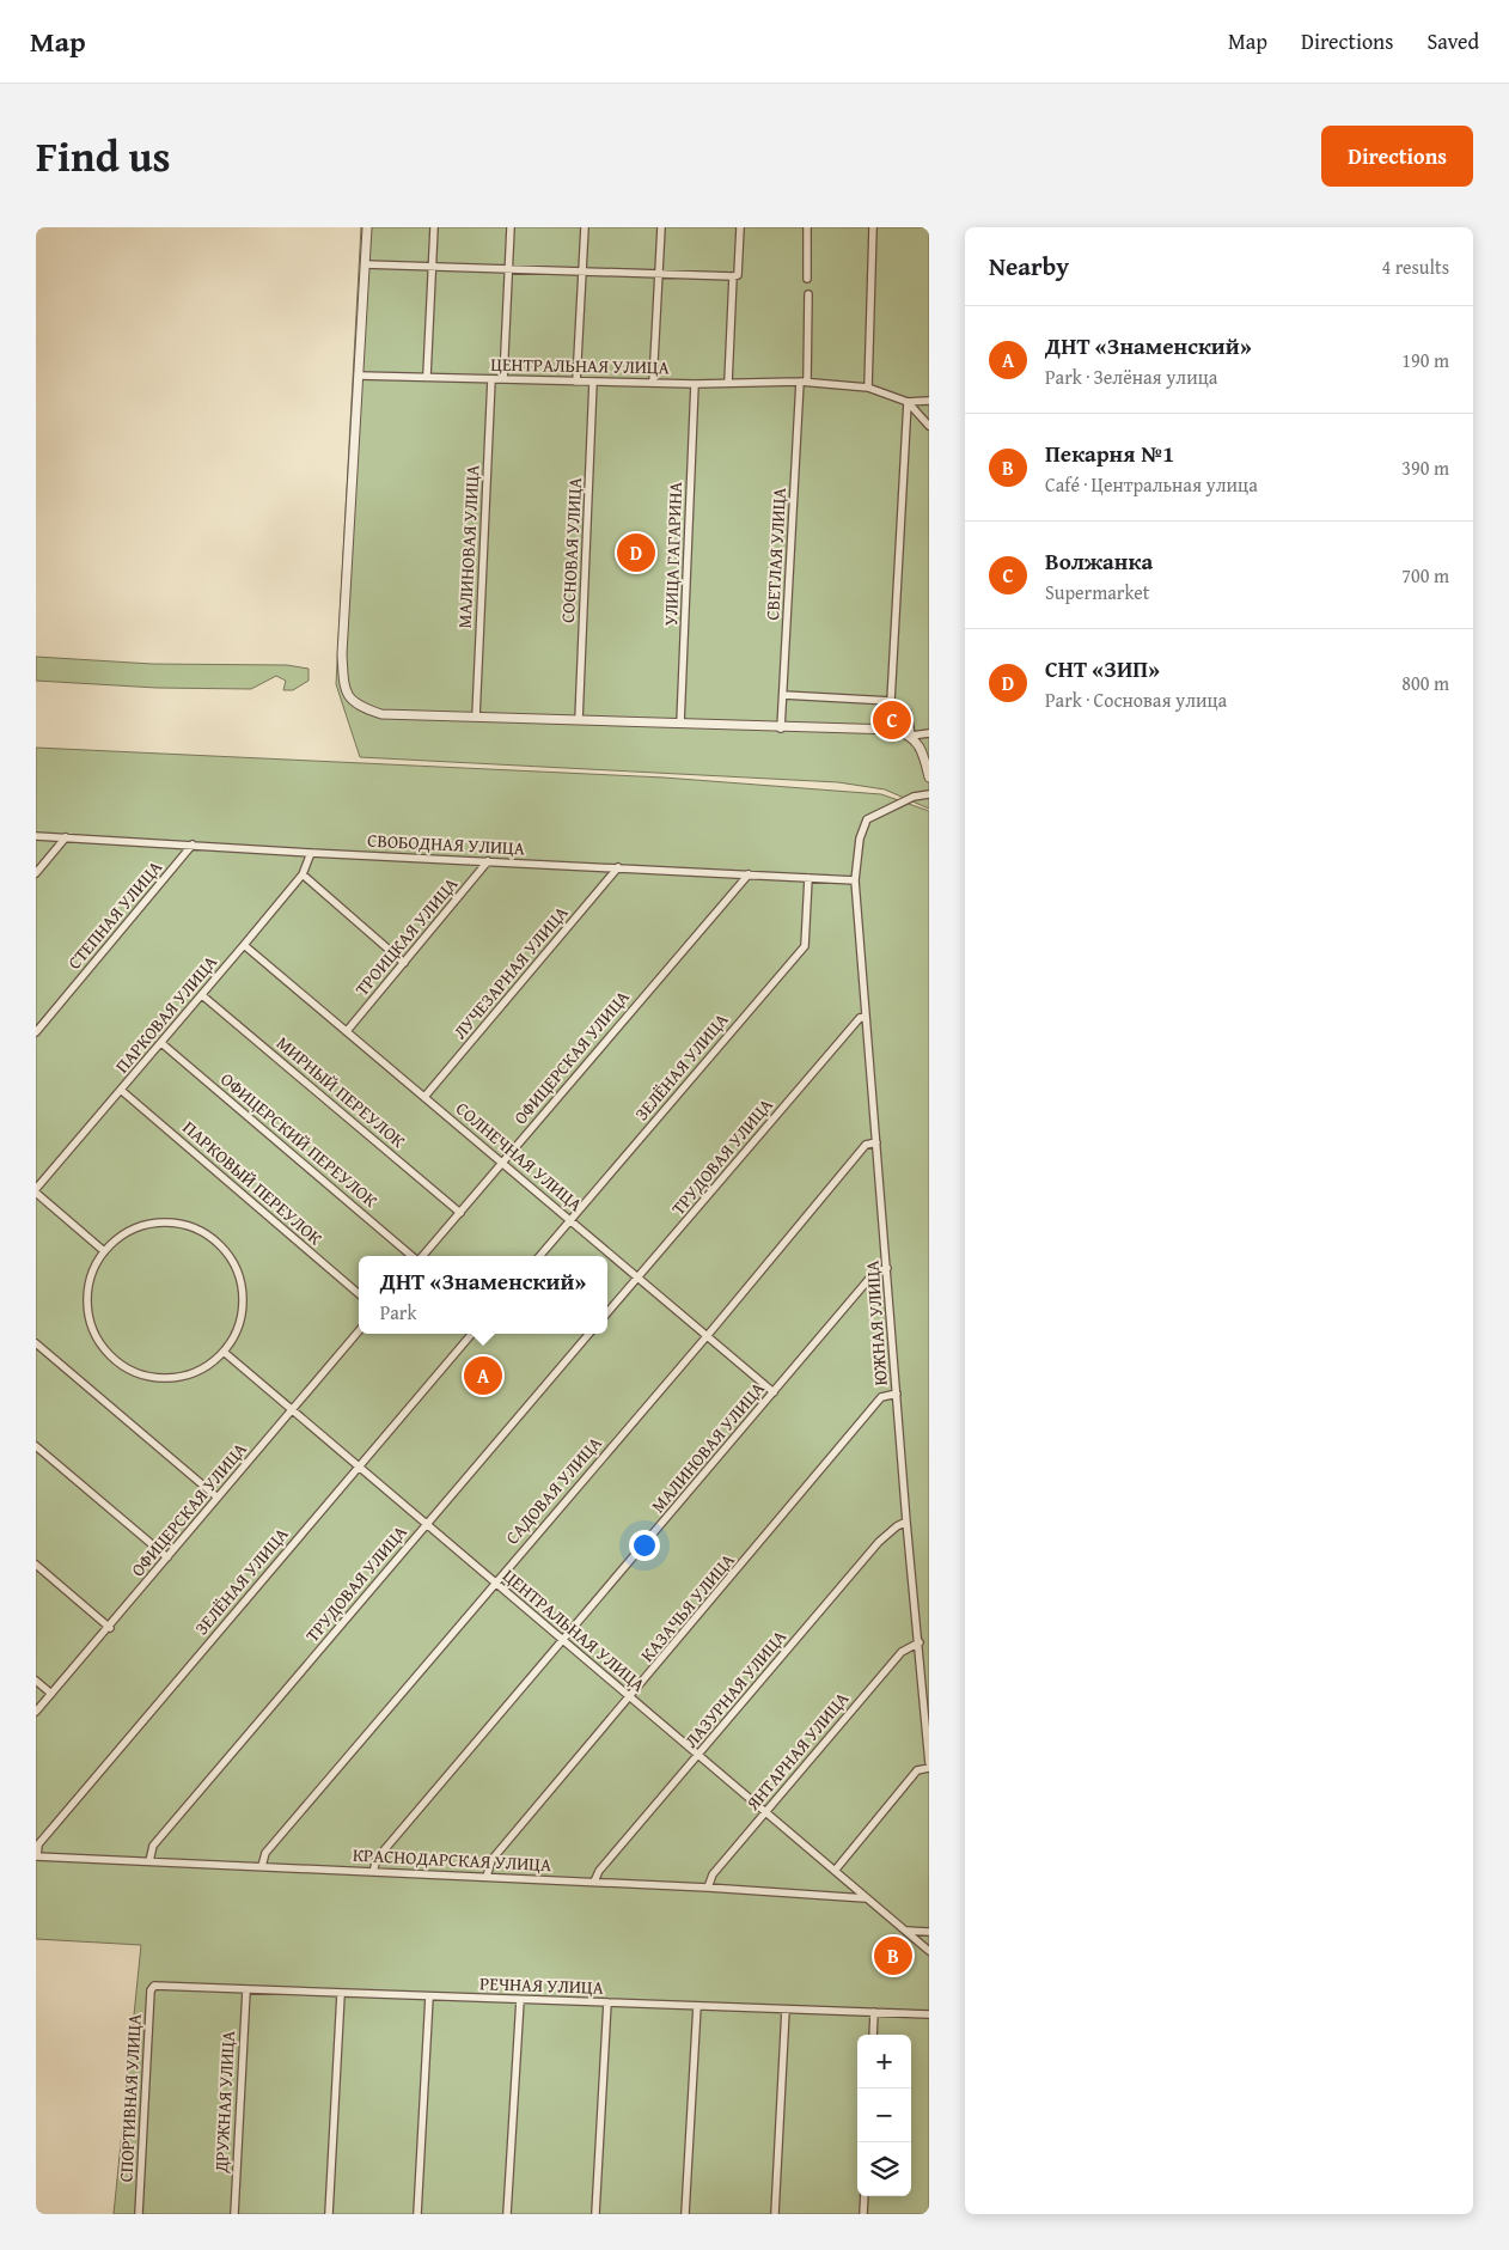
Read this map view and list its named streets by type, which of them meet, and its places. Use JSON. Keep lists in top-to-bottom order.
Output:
{
  "streets": {
    "street": [
      "ЦЕНТРАЛЬНАЯ УЛИЦА",
      "МАЛИНОВАЯ УЛИЦА",
      "СОСНОВАЯ УЛИЦА",
      "УЛИЦА ГАГАРИНА",
      "СВЕТЛАЯ УЛИЦА",
      "СВОБОДНАЯ УЛИЦА",
      "СТЕПНАЯ УЛИЦА",
      "ТРОИЦКАЯ УЛИЦА",
      "ЛУЧЕЗАРНАЯ УЛИЦА",
      "ПАРКОВАЯ УЛИЦА",
      "ОФИЦЕРСКАЯ УЛИЦА",
      "ЗЕЛЁНАЯ УЛИЦА",
      "МИРНЫЙ ПЕРЕУЛОК",
      "ОФИЦЕРСКИЙ ПЕРЕУЛОК",
      "СОЛНЕЧНАЯ УЛИЦА",
      "ТРУДОВАЯ УЛИЦА",
      "ПАРКОВЫЙ ПЕРЕУЛОК",
      "ЮЖНАЯ УЛИЦА",
      "САДОВАЯ УЛИЦА",
      "КАЗАЧЬЯ УЛИЦА",
      "ЛАЗУРНАЯ УЛИЦА",
      "ЯНТАРНАЯ УЛИЦА",
      "КРАСНОДАРСКАЯ УЛИЦА",
      "РЕЧНАЯ УЛИЦА",
      "СПОРТИВНАЯ УЛИЦА",
      "ДРУЖНАЯ УЛИЦА"
    ]
  },
  "crossings": [
    ["ЦЕНТРАЛЬНАЯ УЛИЦА", "МАЛИНОВАЯ УЛИЦА"],
    ["ЦЕНТРАЛЬНАЯ УЛИЦА", "СОСНОВАЯ УЛИЦА"],
    ["ЦЕНТРАЛЬНАЯ УЛИЦА", "УЛИЦА ГАГАРИНА"],
    ["ЦЕНТРАЛЬНАЯ УЛИЦА", "СВЕТЛАЯ УЛИЦА"],
    ["ЦЕНТРАЛЬНАЯ УЛИЦА", "ОФИЦЕРСКАЯ УЛИЦА"],
    ["ЦЕНТРАЛЬНАЯ УЛИЦА", "ЗЕЛЁНАЯ УЛИЦА"],
    ["ЦЕНТРАЛЬНАЯ УЛИЦА", "ТРУДОВАЯ УЛИЦА"],
    ["ЦЕНТРАЛЬНАЯ УЛИЦА", "САДОВАЯ УЛИЦА"],
    ["ЦЕНТРАЛЬНАЯ УЛИЦА", "КАЗАЧЬЯ УЛИЦА"],
    ["ЦЕНТРАЛЬНАЯ УЛИЦА", "ЛАЗУРНАЯ УЛИЦА"],
    ["ЦЕНТРАЛЬНАЯ УЛИЦА", "ЯНТАРНАЯ УЛИЦА"],
    ["ЦЕНТРАЛЬНАЯ УЛИЦА", "КРАСНОДАРСКАЯ УЛИЦА"],
    ["МАЛИНОВАЯ УЛИЦА", "СОЛНЕЧНАЯ УЛИЦА"],
    ["МАЛИНОВАЯ УЛИЦА", "ЮЖНАЯ УЛИЦА"],
    ["МАЛИНОВАЯ УЛИЦА", "КРАСНОДАРСКАЯ УЛИЦА"],
    ["СВОБОДНАЯ УЛИЦА", "СТЕПНАЯ УЛИЦА"],
    ["СВОБОДНАЯ УЛИЦА", "ТРОИЦКАЯ УЛИЦА"],
    ["СВОБОДНАЯ УЛИЦА", "ЛУЧЕЗАРНАЯ УЛИЦА"],
    ["СВОБОДНАЯ УЛИЦА", "ПАРКОВАЯ УЛИЦА"],
    ["СВОБОДНАЯ УЛИЦА", "ОФИЦЕРСКАЯ УЛИЦА"],
    ["СВОБОДНАЯ УЛИЦА", "ЗЕЛЁНАЯ УЛИЦА"],
    ["СВОБОДНАЯ УЛИЦА", "ЮЖНАЯ УЛИЦА"],
    ["ТРОИЦКАЯ УЛИЦА", "СОЛНЕЧНАЯ УЛИЦА"],
    ["ЛУЧЕЗАРНАЯ УЛИЦА", "СОЛНЕЧНАЯ УЛИЦА"],
    ["ПАРКОВАЯ УЛИЦА", "МИРНЫЙ ПЕРЕУЛОК"],
    ["ПАРКОВАЯ УЛИЦА", "ОФИЦЕРСКИЙ ПЕРЕУЛОК"],
    ["ПАРКОВАЯ УЛИЦА", "СОЛНЕЧНАЯ УЛИЦА"],
    ["ПАРКОВАЯ УЛИЦА", "ПАРКОВЫЙ ПЕРЕУЛОК"],
    ["ОФИЦЕРСКАЯ УЛИЦА", "МИРНЫЙ ПЕРЕУЛОК"],
    ["ОФИЦЕРСКАЯ УЛИЦА", "СОЛНЕЧНАЯ УЛИЦА"],
    ["ЗЕЛЁНАЯ УЛИЦА", "СОЛНЕЧНАЯ УЛИЦА"],
    ["ЗЕЛЁНАЯ УЛИЦА", "КРАСНОДАРСКАЯ УЛИЦА"],
    ["СОЛНЕЧНАЯ УЛИЦА", "ТРУДОВАЯ УЛИЦА"],
    ["СОЛНЕЧНАЯ УЛИЦА", "САДОВАЯ УЛИЦА"],
    ["ТРУДОВАЯ УЛИЦА", "ЮЖНАЯ УЛИЦА"],
    ["ТРУДОВАЯ УЛИЦА", "КРАСНОДАРСКАЯ УЛИЦА"],
    ["ЮЖНАЯ УЛИЦА", "САДОВАЯ УЛИЦА"],
    ["ЮЖНАЯ УЛИЦА", "КАЗАЧЬЯ УЛИЦА"],
    ["ЮЖНАЯ УЛИЦА", "ЛАЗУРНАЯ УЛИЦА"],
    ["ЮЖНАЯ УЛИЦА", "ЯНТАРНАЯ УЛИЦА"],
    ["САДОВАЯ УЛИЦА", "КРАСНОДАРСКАЯ УЛИЦА"],
    ["КАЗАЧЬЯ УЛИЦА", "КРАСНОДАРСКАЯ УЛИЦА"],
    ["ЛАЗУРНАЯ УЛИЦА", "КРАСНОДАРСКАЯ УЛИЦА"],
    ["ЯНТАРНАЯ УЛИЦА", "КРАСНОДАРСКАЯ УЛИЦА"],
    ["РЕЧНАЯ УЛИЦА", "СПОРТИВНАЯ УЛИЦА"],
    ["РЕЧНАЯ УЛИЦА", "ДРУЖНАЯ УЛИЦА"]
  ],
  "page": {
    "header": "Map",
    "nav": ["Map", "Directions", "Saved"],
    "title": "Find us",
    "buttons": "Directions",
    "heading": ["Nearby", "4 results"],
    "list": [
      {
        "mark": "A",
        "name": "ДНТ «Знаменский»",
        "note": "Park · Зелёная улица",
        "value": "190 m"
      },
      {
        "mark": "B",
        "name": "Пекарня №1",
        "note": "Café · Центральная улица",
        "value": "390 m"
      },
      {
        "mark": "C",
        "name": "Волжанка",
        "note": "Supermarket",
        "value": "700 m"
      },
      {
        "mark": "D",
        "name": "СНТ «ЗИП»",
        "note": "Park · Сосновая улица",
        "value": "800 m"
      }
    ],
    "pins": [
      "D",
      "C",
      "A",
      "B"
    ],
    "popup": ["ДНТ «Знаменский»", "Park"],
    "map_buttons": ["+", "−"]
  }
}
